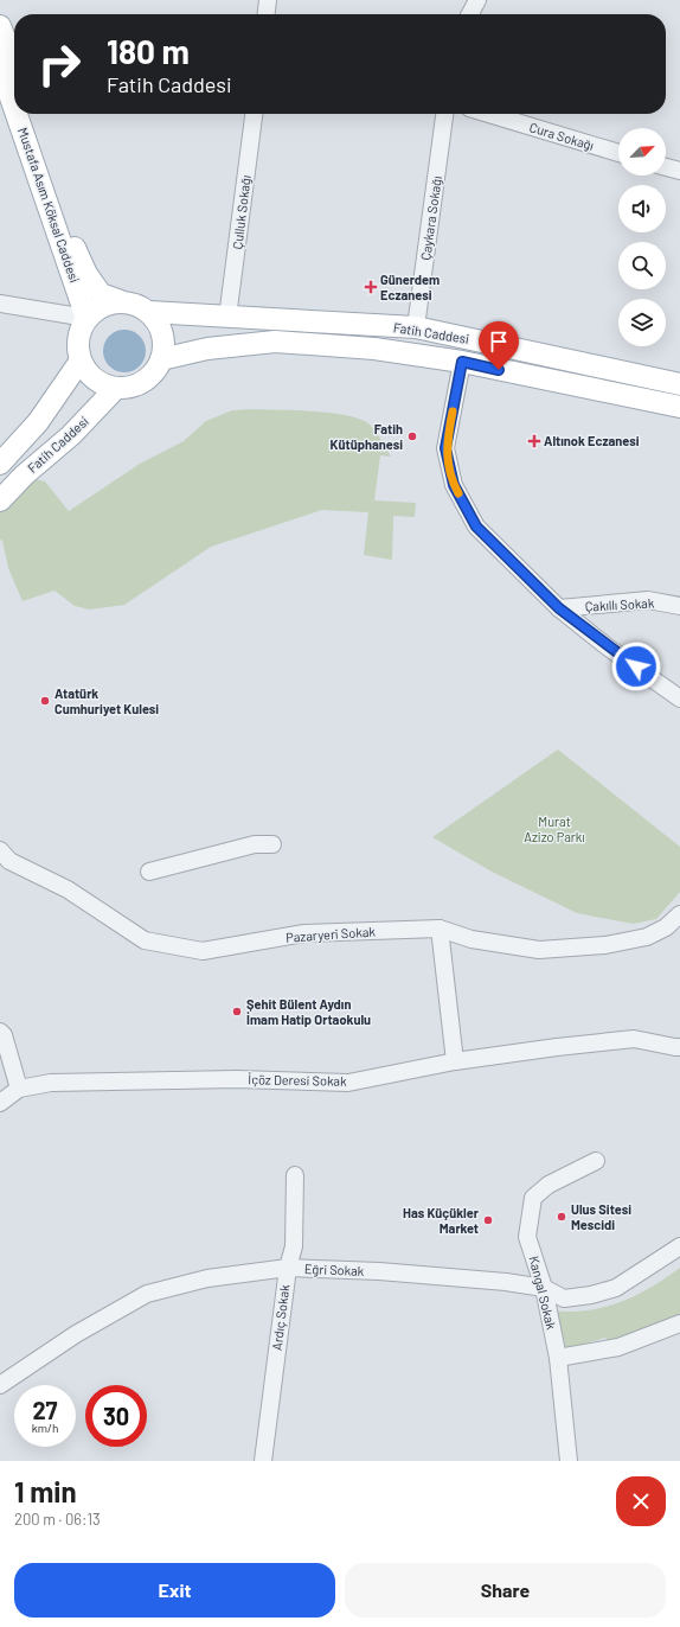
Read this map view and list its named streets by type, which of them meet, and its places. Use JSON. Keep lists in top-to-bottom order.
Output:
{
  "streets": {
    "main road": ["Mustafa Asım Köksal Caddesi", "Fatih Caddesi"],
    "street": [
      "Cura Sokağı",
      "Çulluk Sokağı",
      "Çaykara Sokağı",
      "Çakıllı Sokak",
      "Pazaryeri Sokak",
      "İçöz Deresi Sokak",
      "Eğri Sokak",
      "Kangal Sokak",
      "Ardıç Sokak"
    ]
  },
  "crossings": [
    ["Mustafa Asım Köksal Caddesi", "Fatih Caddesi"],
    ["Çulluk Sokağı", "Fatih Caddesi"],
    ["Çaykara Sokağı", "Fatih Caddesi"],
    ["Eğri Sokak", "Kangal Sokak"],
    ["Eğri Sokak", "Ardıç Sokak"]
  ],
  "parks": ["Murat Azizo Parkı"],
  "places": {
    "health": ["Günerdem Eczanesi", "Altınok Eczanesi"],
    "other": [
      "Fatih Kütüphanesi",
      "Atatürk Cumhuriyet Kulesi",
      "Şehit Bülent Aydın İmam Hatip Ortaokulu",
      "Ulus Sitesi Mescidi",
      "Has Küçükler Market"
    ]
  },
  "north": "top right",
  "page": {
    "turn": ["180 m", "Fatih Caddesi"],
    "speed": "27 km/h",
    "limit": "30",
    "heading": ["1 min", "200 m · 06:13"],
    "buttons": ["Exit", "Share"]
  }
}
